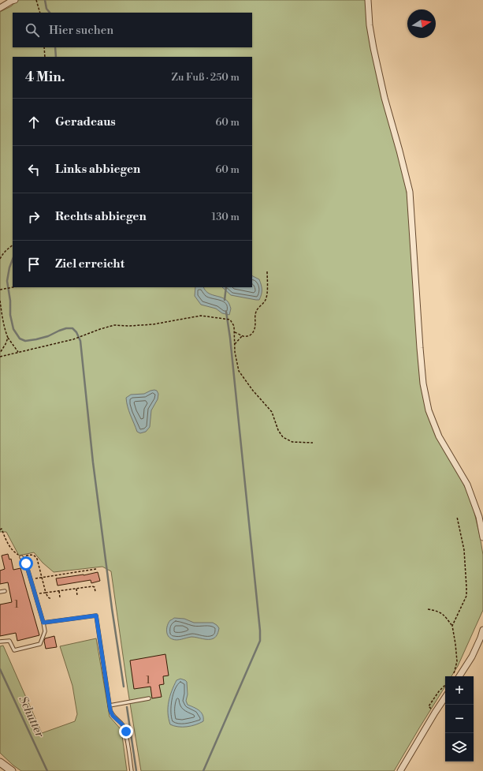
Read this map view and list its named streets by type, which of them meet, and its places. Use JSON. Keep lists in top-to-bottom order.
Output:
{
  "water": ["Schutter"],
  "house_numbers": ["1", "1"],
  "north": "right",
  "page": {
    "search": "Hier suchen",
    "heading": ["4 Min.", "Zu Fuß · 250 m"],
    "list": [
      ["Geradeaus", "60 m"],
      ["Links abbiegen", "60 m"],
      ["Rechts abbiegen", "130 m"],
      "Ziel erreicht"
    ],
    "map_buttons": ["+", "−"]
  }
}
